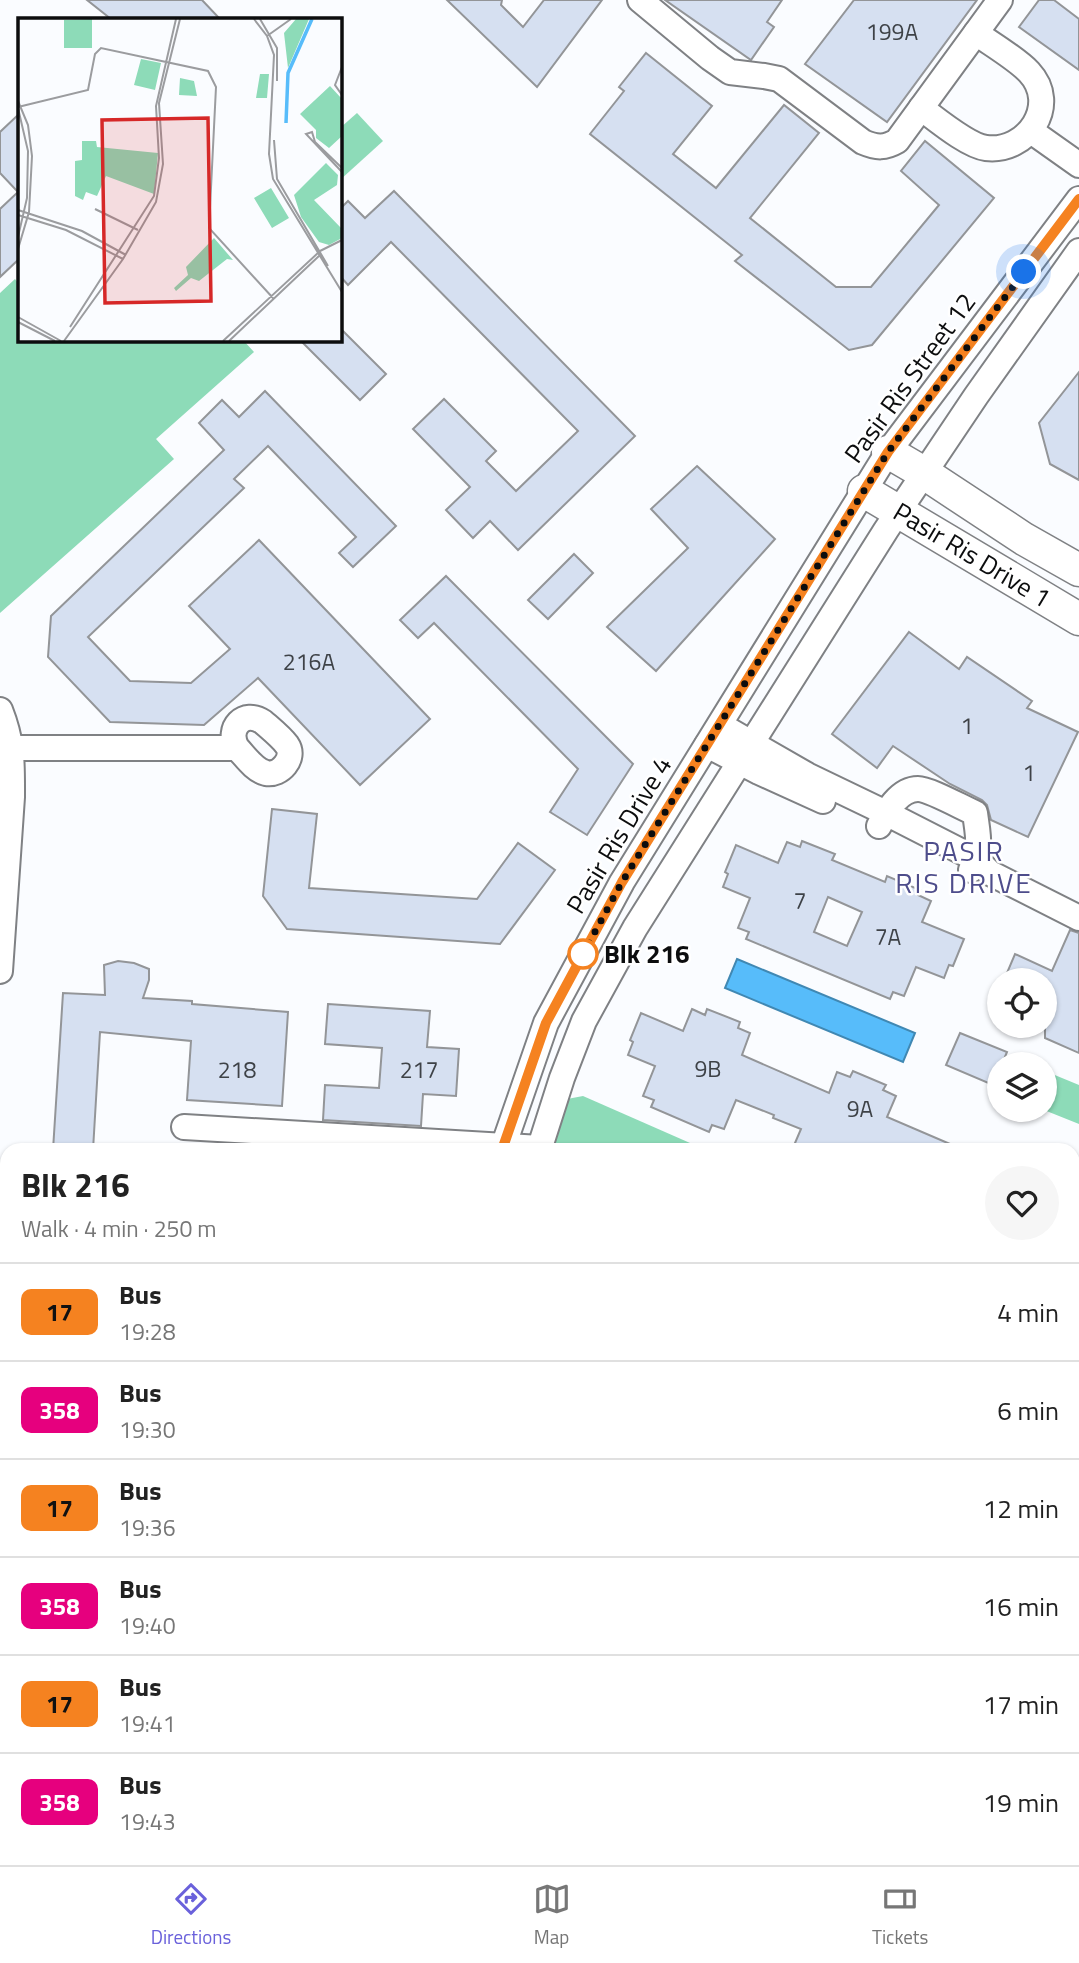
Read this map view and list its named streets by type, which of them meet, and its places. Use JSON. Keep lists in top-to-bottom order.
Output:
{
  "streets": {
    "main road": ["Pasir Ris Drive 1"],
    "street": ["Pasir Ris Street 12", "Pasir Ris Drive 4"]
  },
  "crossings": [
    ["Pasir Ris Street 12", "Pasir Ris Drive 1"],
    ["Pasir Ris Street 12", "Pasir Ris Drive 4"],
    ["Pasir Ris Drive 1", "Pasir Ris Drive 4"]
  ],
  "districts": ["PASIR RIS DRIVE"],
  "places": ["Blk 216"],
  "lines": ["bus line 17"],
  "house_numbers": [
    "199A",
    "216A",
    "1",
    "1",
    "7",
    "7A",
    "9B",
    "218",
    "217",
    "9A"
  ],
  "page": {
    "heading": ["Blk 216", "Walk · 4 min · 250 m"],
    "list": [
      {
        "mark": "17",
        "name": "Bus",
        "note": "19:28",
        "value": "4 min"
      },
      {
        "mark": "358",
        "name": "Bus",
        "note": "19:30",
        "value": "6 min"
      },
      {
        "mark": "17",
        "name": "Bus",
        "note": "19:36",
        "value": "12 min"
      },
      {
        "mark": "358",
        "name": "Bus",
        "note": "19:40",
        "value": "16 min"
      },
      {
        "mark": "17",
        "name": "Bus",
        "note": "19:41",
        "value": "17 min"
      },
      {
        "mark": "358",
        "name": "Bus",
        "note": "19:43",
        "value": "19 min"
      }
    ],
    "tabs": ["Directions", "Map", "Tickets"]
  }
}
